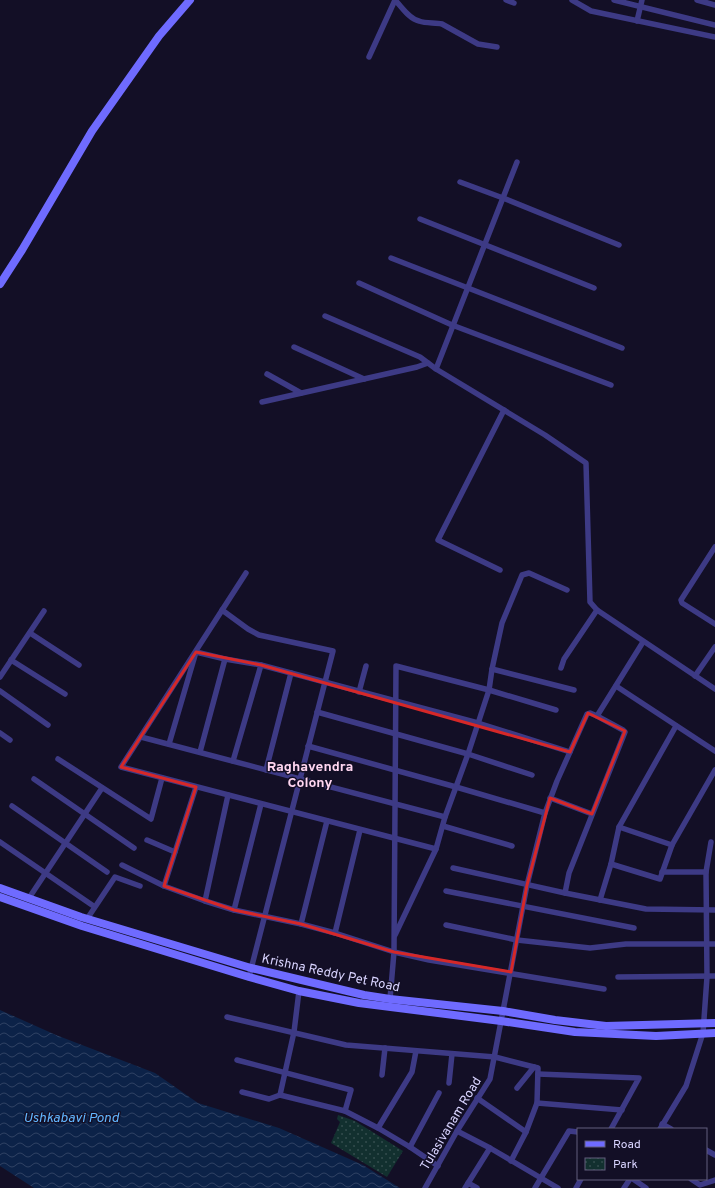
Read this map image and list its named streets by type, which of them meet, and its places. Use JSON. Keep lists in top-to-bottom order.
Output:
{
  "streets": {
    "main road": ["Krishna Reddy Pet Road"],
    "street": ["Tulasivanam Road"]
  },
  "crossings": [
    ["Krishna Reddy Pet Road", "Tulasivanam Road"]
  ],
  "districts": ["Raghavendra Colony"],
  "water": ["Ushkabavi Pond"],
  "legend": ["Road", "Park"]
}
